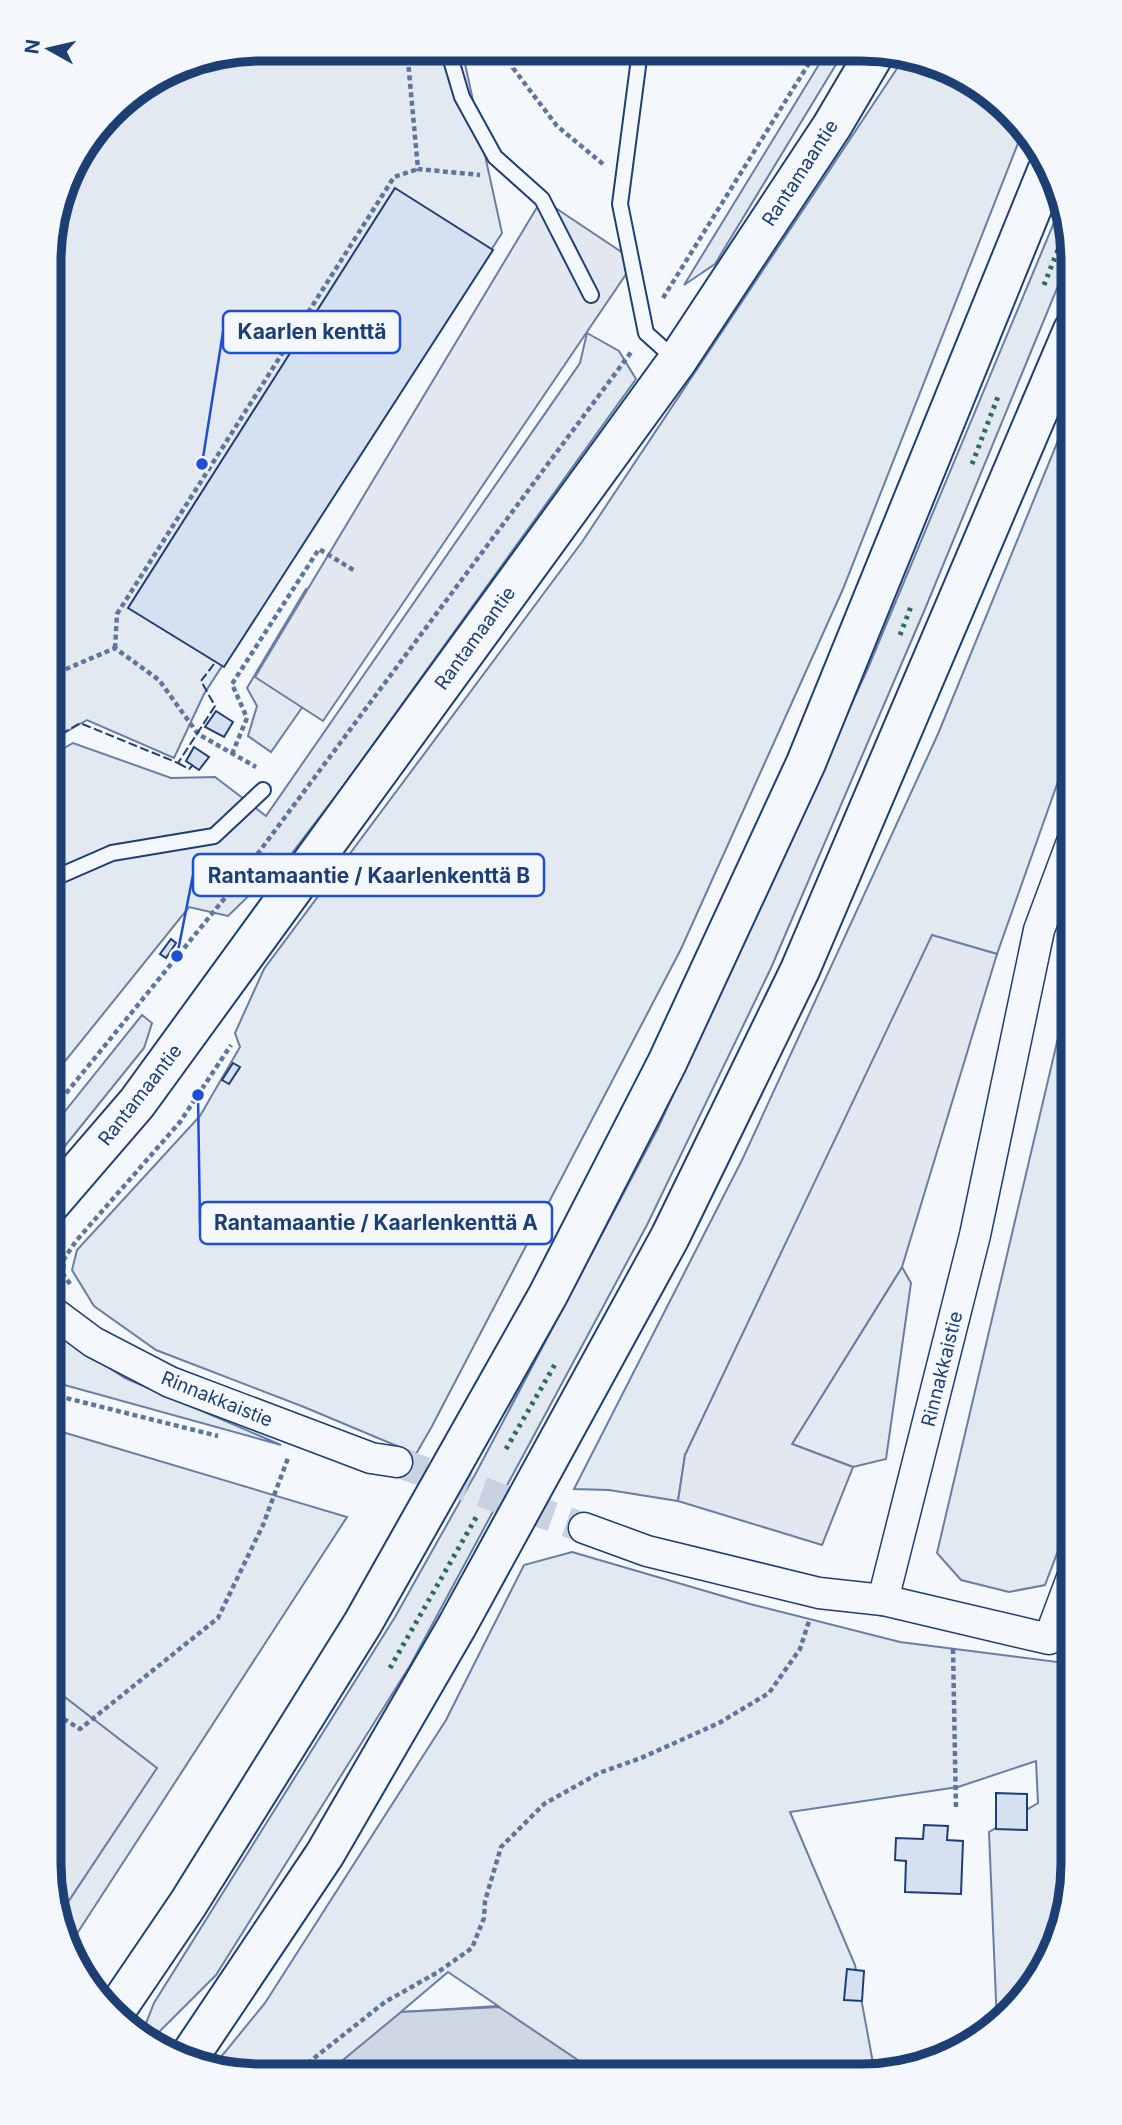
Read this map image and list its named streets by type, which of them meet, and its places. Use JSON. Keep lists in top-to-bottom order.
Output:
{
  "streets": {
    "main road": ["Rantamaantie"],
    "street": ["Rinnakkaistie"]
  },
  "places": ["Kaarlen kenttä", "Rantamaantie / Kaarlenkenttä B", "Rantamaantie / Kaarlenkenttä A"],
  "north": "left"
}
